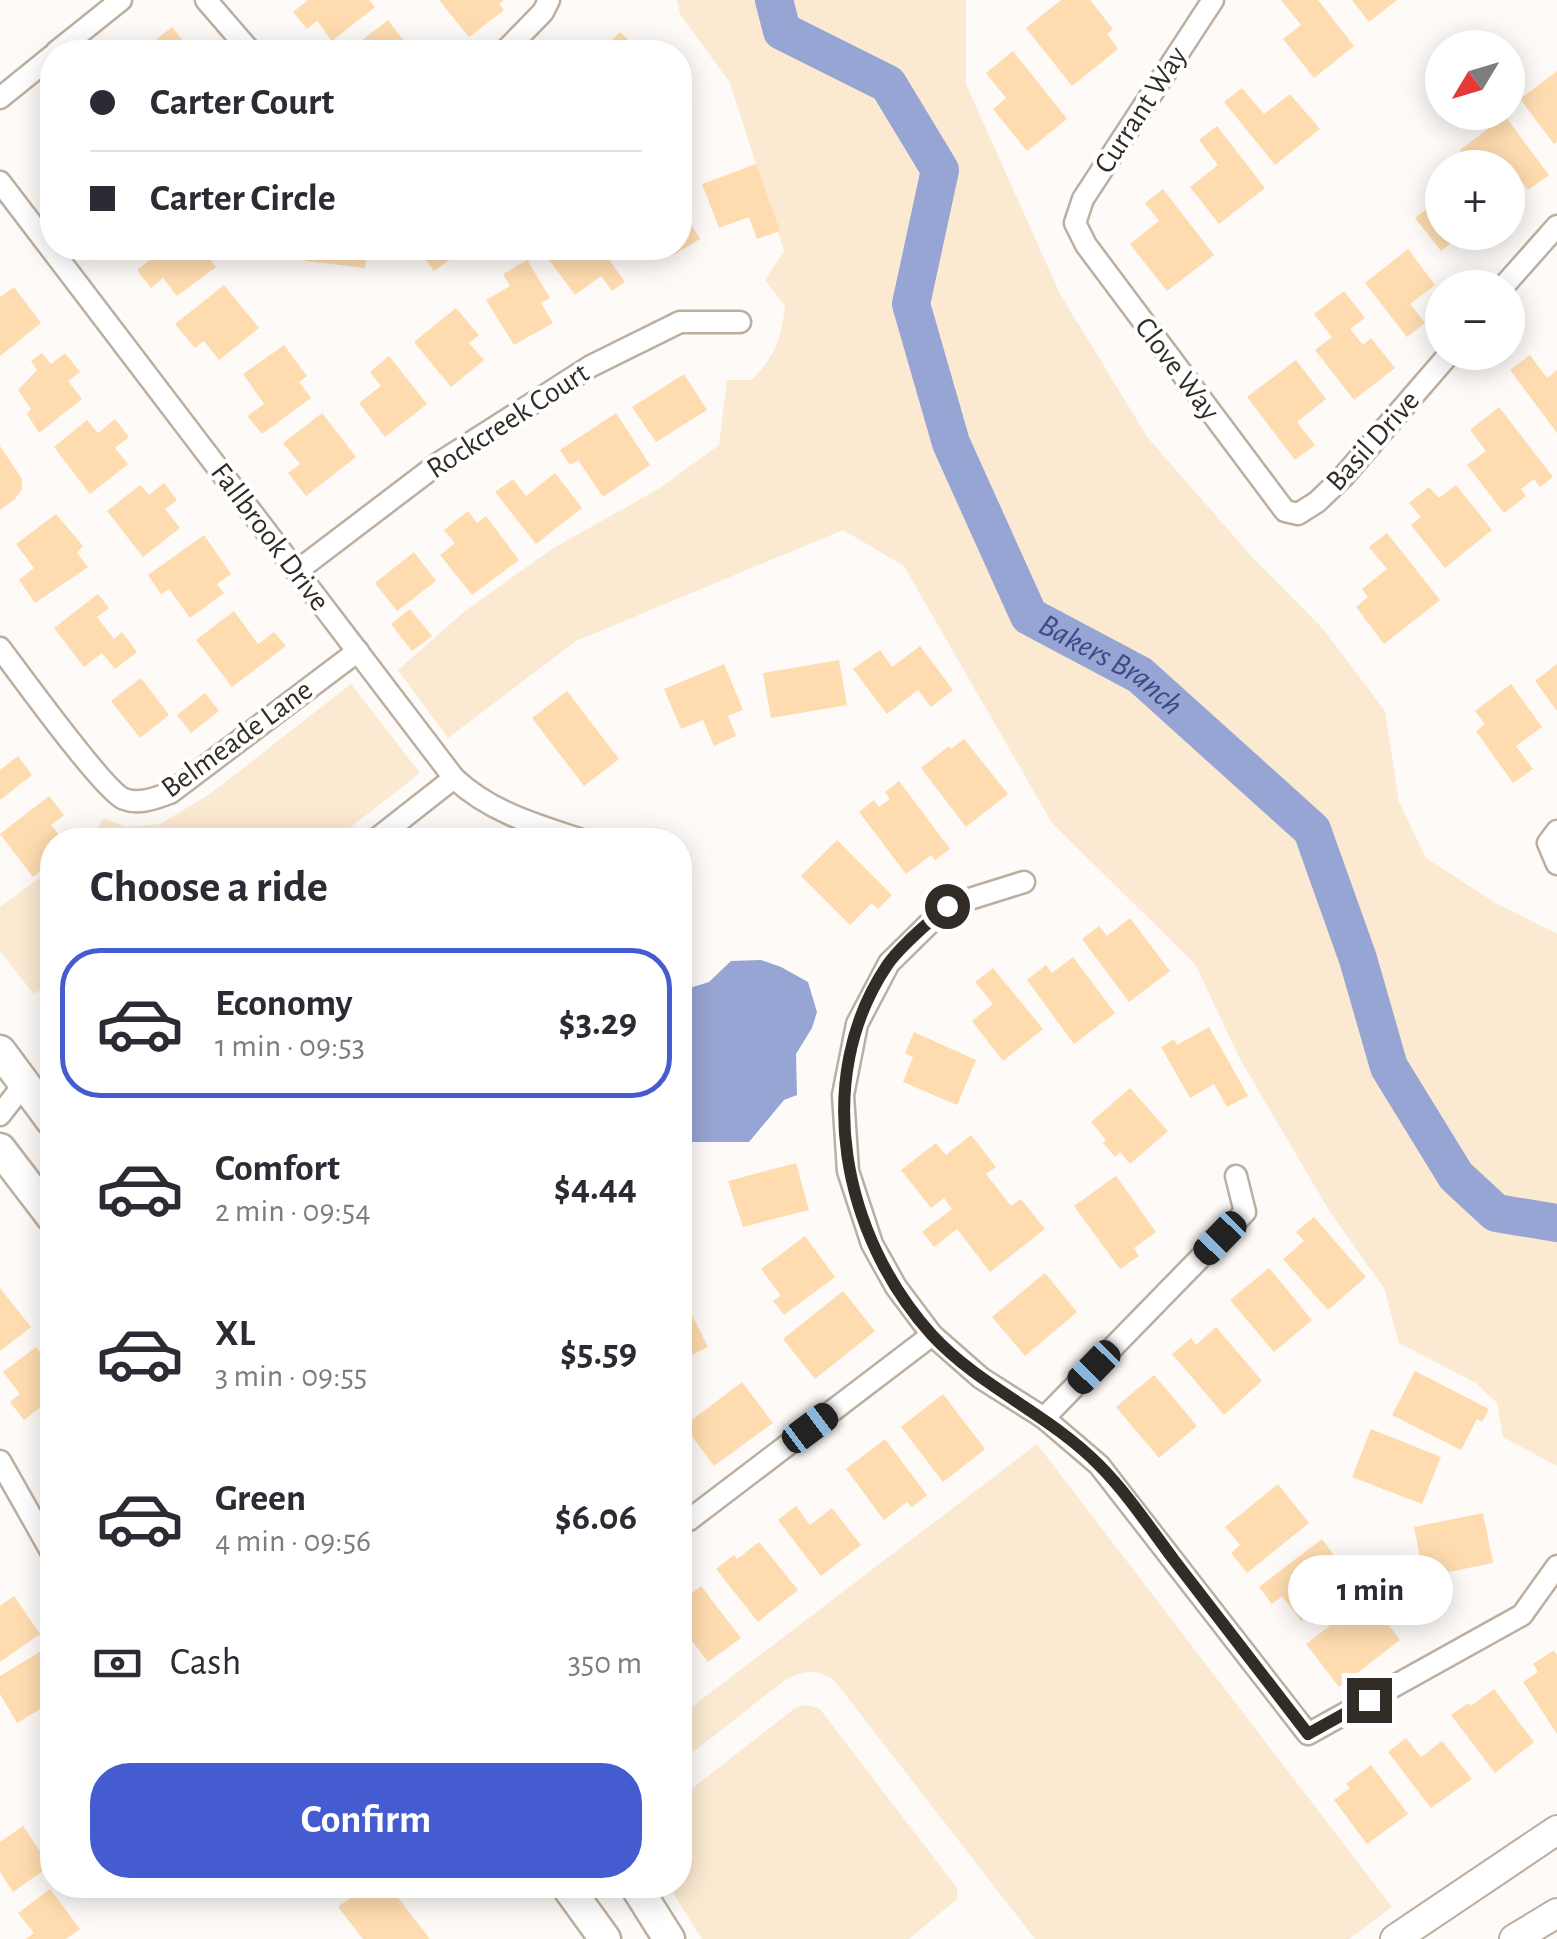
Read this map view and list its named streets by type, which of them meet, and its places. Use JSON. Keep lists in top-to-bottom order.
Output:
{
  "streets": {
    "street": [
      "Currant Way",
      "Clove Way",
      "Rockcreek Court",
      "Basil Drive",
      "Fallbrook Drive",
      "Belmeade Lane"
    ]
  },
  "crossings": [
    ["Currant Way", "Clove Way"],
    ["Clove Way", "Basil Drive"],
    ["Rockcreek Court", "Fallbrook Drive"],
    ["Fallbrook Drive", "Belmeade Lane"]
  ],
  "water": ["Bakers Branch"],
  "north": "bottom left",
  "page": {
    "map_buttons": ["+", "−"],
    "banner": ["Carter Court", "Carter Circle"],
    "heading": "Choose a ride",
    "list": [
      {
        "name": "Economy",
        "note": "1 min · 09:53",
        "value": "$3.29"
      },
      {
        "name": "Comfort",
        "note": "2 min · 09:54",
        "value": "$4.44"
      },
      {
        "name": "XL",
        "note": "3 min · 09:55",
        "value": "$5.59"
      },
      {
        "name": "Green",
        "note": "4 min · 09:56",
        "value": "$6.06"
      }
    ],
    "bubble": "1 min",
    "pay": ["Cash", "350 m"],
    "buttons": "Confirm"
  }
}
